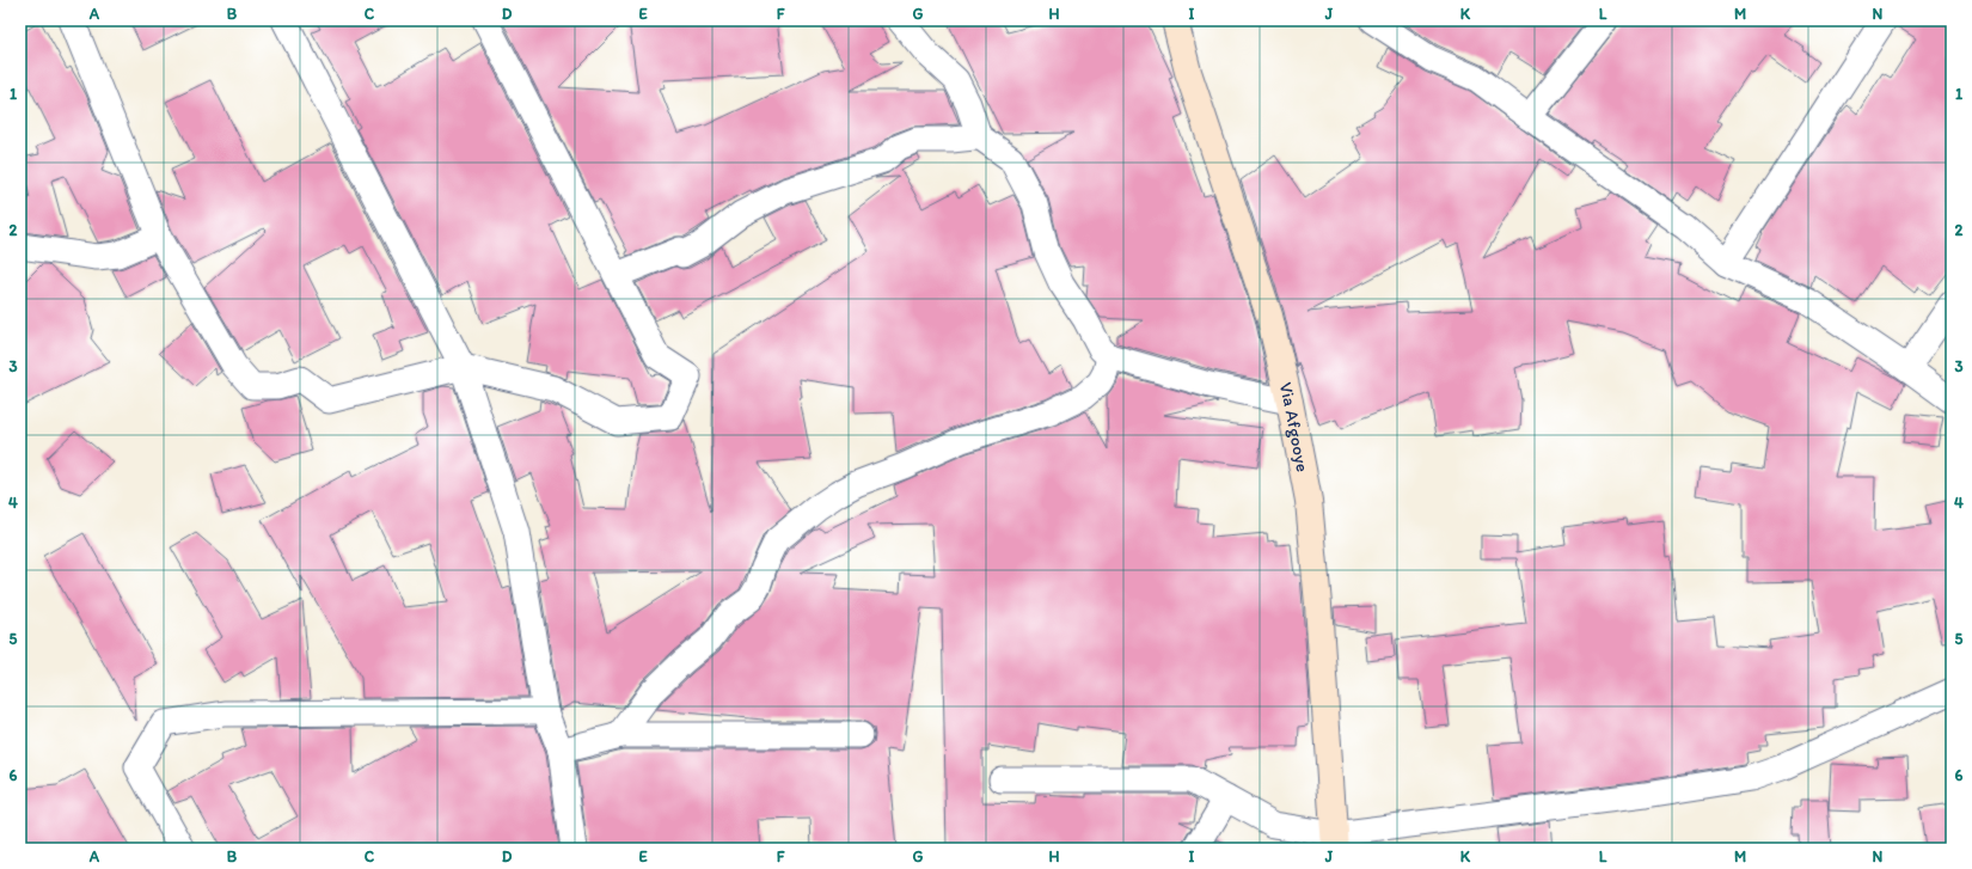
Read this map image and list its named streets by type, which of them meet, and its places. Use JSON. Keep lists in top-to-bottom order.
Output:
{
  "streets": {
    "main road": ["Via Afgooye"]
  },
  "grid": {
    "columns": [
      "A",
      "B",
      "C",
      "D",
      "E",
      "F",
      "G",
      "H",
      "I",
      "J",
      "K",
      "L",
      "M",
      "N"
    ],
    "rows": [
      "1",
      "2",
      "3",
      "4",
      "5",
      "6"
    ]
  }
}
